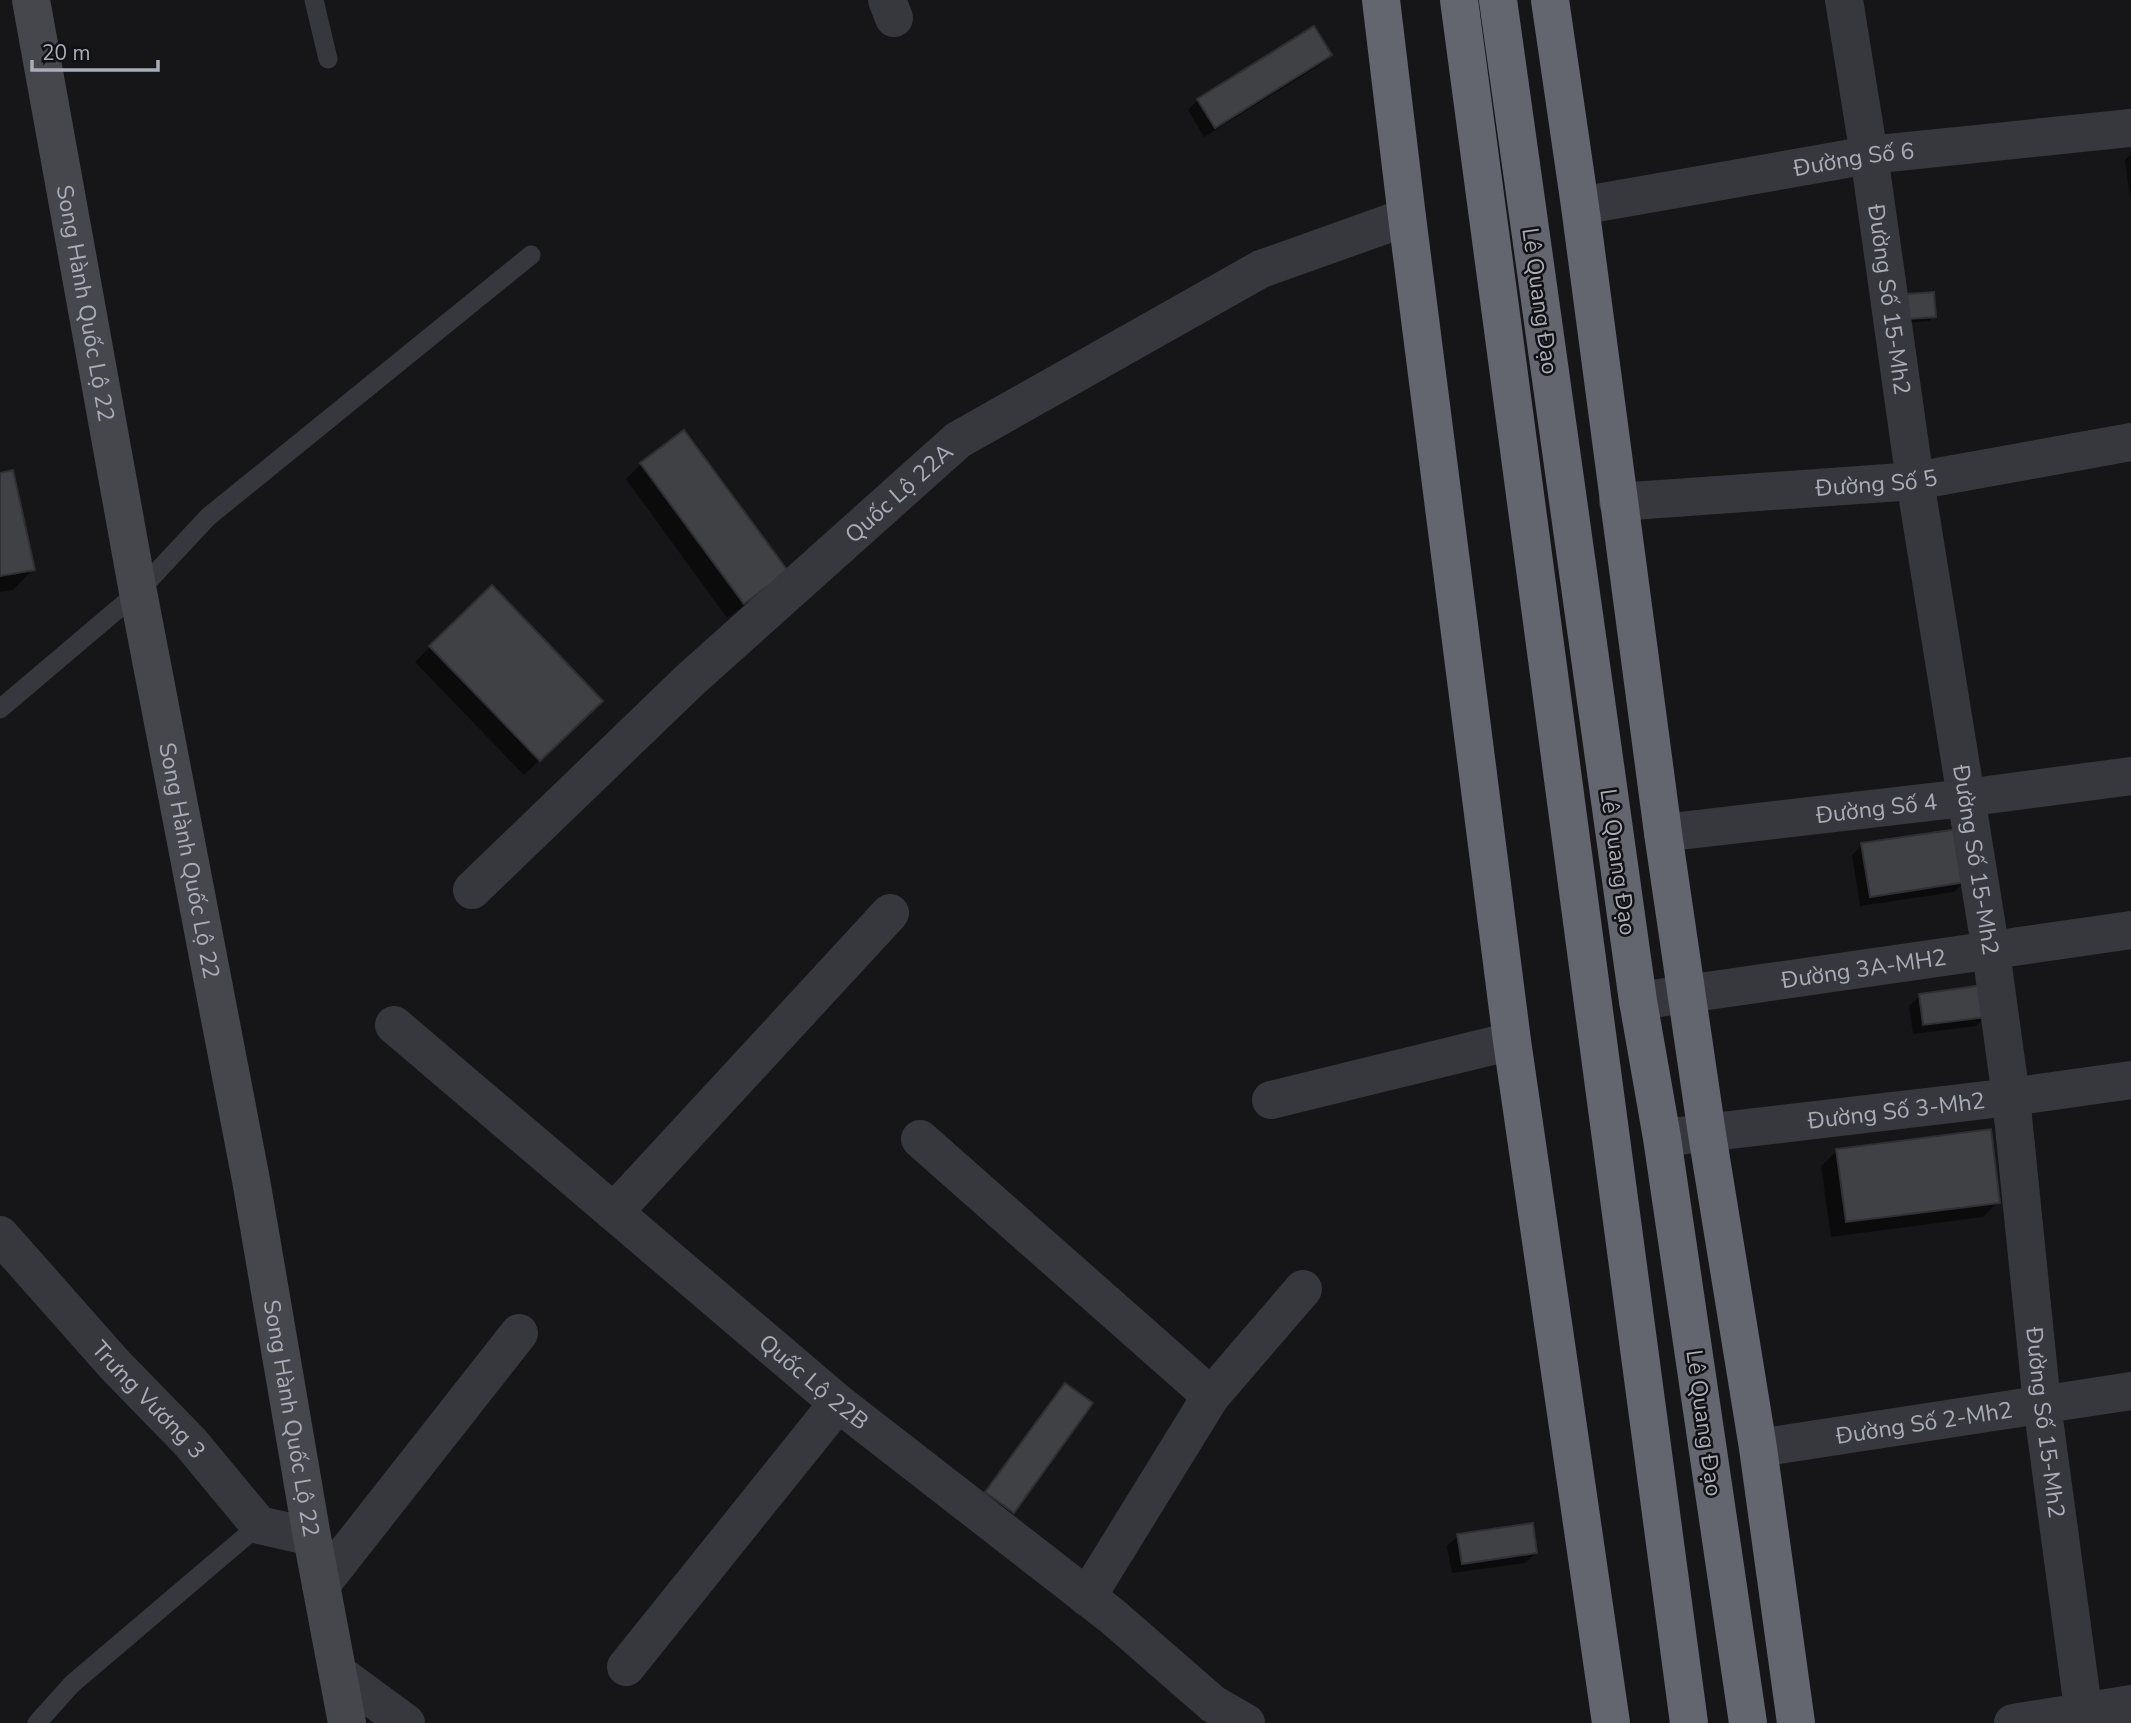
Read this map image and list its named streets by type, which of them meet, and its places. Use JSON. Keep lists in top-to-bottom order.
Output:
{
  "streets": {
    "highway": ["Lê Quang Đạo"],
    "street": [
      "Đường Số 6",
      "Đường Số 15-Mh2",
      "Song Hành Quốc Lộ 22",
      "Đường Số 5",
      "Quốc Lộ 22A",
      "Đường Số 4",
      "Đường 3A-MH2",
      "Đường Số 3-Mh2",
      "Quốc Lộ 22B",
      "Trưng Vương 3",
      "Đường Số 2-Mh2"
    ]
  },
  "crossings": [
    ["Đường Số 6", "Đường Số 15-Mh2"],
    ["Đường Số 6", "Lê Quang Đạo"],
    ["Đường Số 15-Mh2", "Đường Số 5"],
    ["Đường Số 15-Mh2", "Đường Số 4"],
    ["Đường Số 15-Mh2", "Đường 3A-MH2"],
    ["Đường Số 15-Mh2", "Đường Số 3-Mh2"],
    ["Đường Số 15-Mh2", "Đường Số 2-Mh2"],
    ["Lê Quang Đạo", "Đường Số 5"],
    ["Lê Quang Đạo", "Đường Số 4"],
    ["Lê Quang Đạo", "Đường 3A-MH2"],
    ["Lê Quang Đạo", "Đường Số 3-Mh2"],
    ["Lê Quang Đạo", "Đường Số 2-Mh2"]
  ],
  "scale_bar": "20 m"
}
